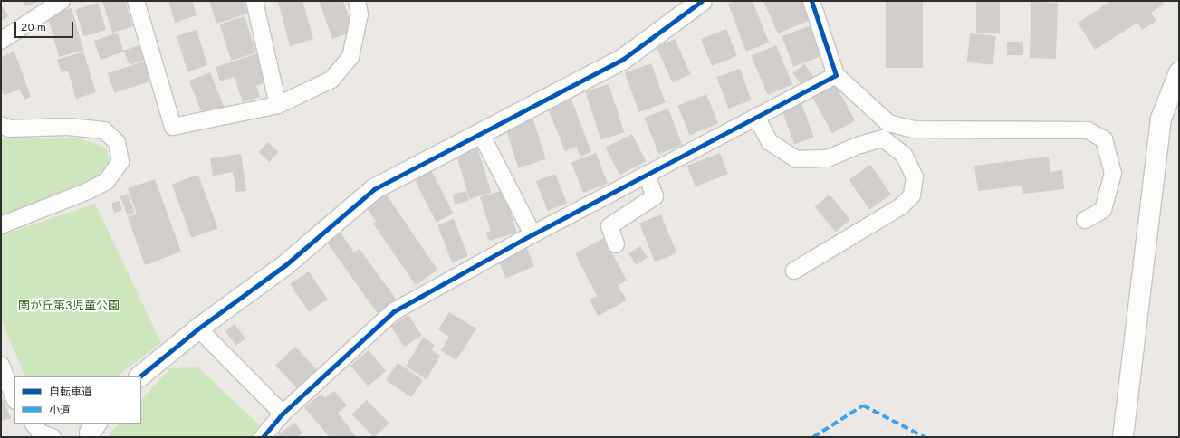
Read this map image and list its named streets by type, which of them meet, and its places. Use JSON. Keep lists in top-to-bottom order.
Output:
{
  "parks": ["関が丘第3児童公園"],
  "legend": ["自転車道", "小道"],
  "scale_bar": "20 m"
}
